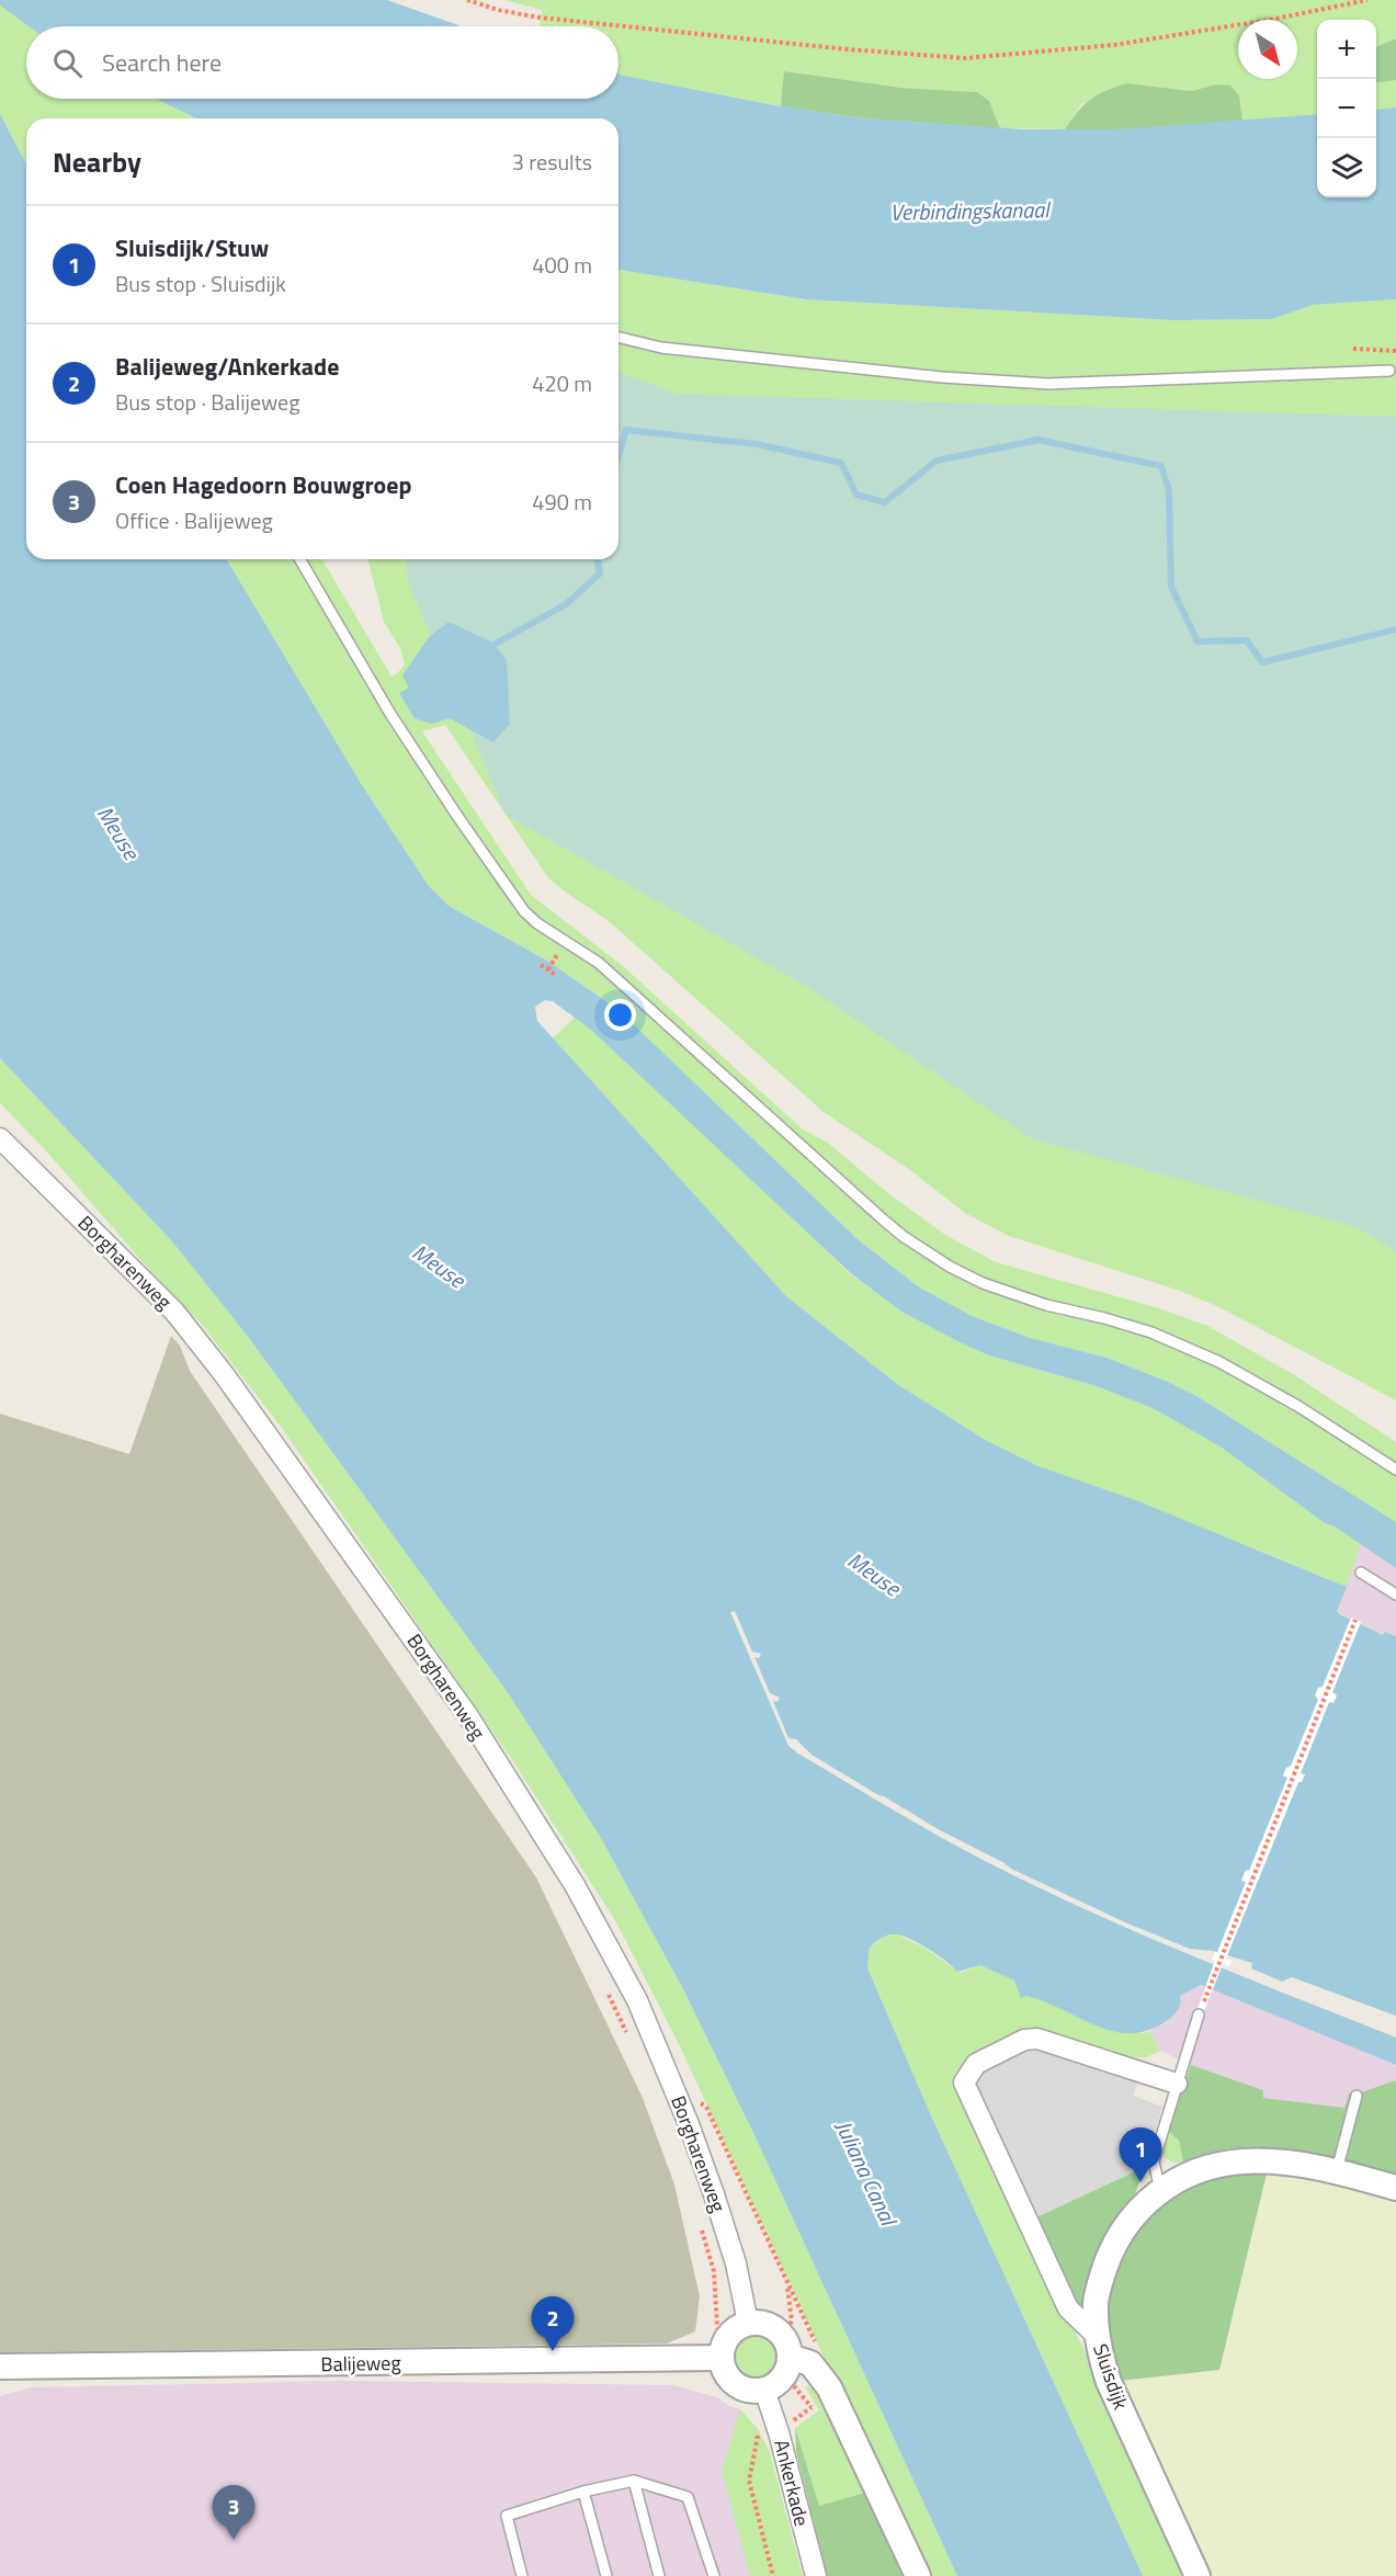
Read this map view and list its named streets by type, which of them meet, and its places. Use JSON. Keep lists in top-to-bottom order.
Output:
{
  "streets": {
    "street": [
      "Borgharenweg",
      "Balijeweg",
      "Sluisdijk",
      "Ankerkade"
    ]
  },
  "crossings": [
    ["Borgharenweg", "Balijeweg"],
    ["Borgharenweg", "Ankerkade"],
    ["Balijeweg", "Ankerkade"]
  ],
  "water": ["Verbindingskanaal", "Meuse", "Juliana Canal"],
  "north": "bottom right",
  "page": {
    "map_buttons": ["+", "−"],
    "search": "Search here",
    "heading": ["Nearby", "3 results"],
    "list": [
      {
        "mark": "1",
        "name": "Sluisdijk/Stuw",
        "note": "Bus stop · Sluisdijk",
        "value": "400 m"
      },
      {
        "mark": "2",
        "name": "Balijeweg/Ankerkade",
        "note": "Bus stop · Balijeweg",
        "value": "420 m"
      },
      {
        "mark": "3",
        "name": "Coen Hagedoorn Bouwgroep",
        "note": "Office · Balijeweg",
        "value": "490 m"
      }
    ],
    "pins": ["1", "2", "3"]
  }
}
